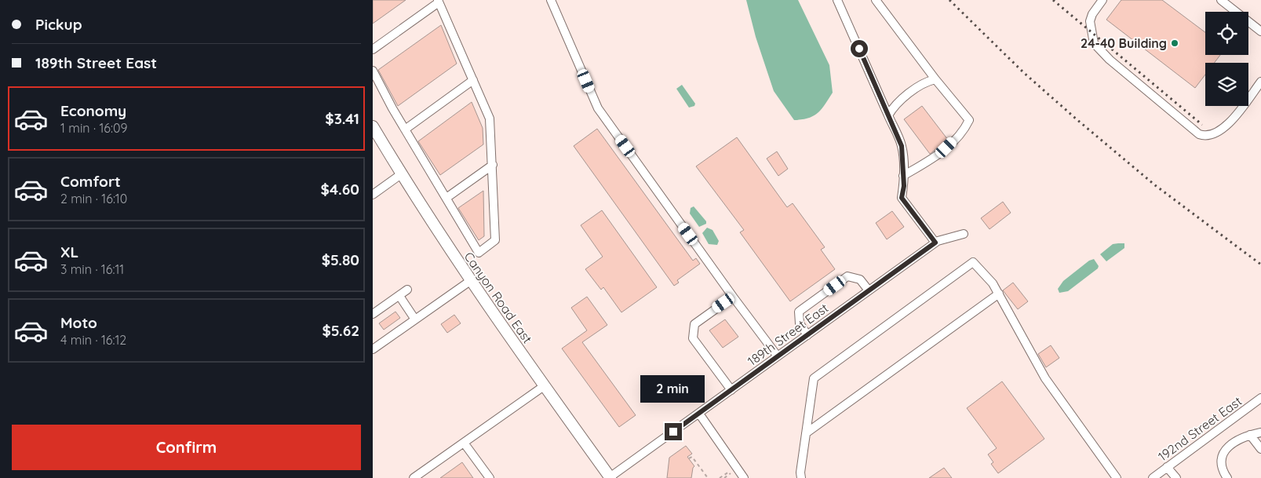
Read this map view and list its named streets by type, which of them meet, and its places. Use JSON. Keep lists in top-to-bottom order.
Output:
{
  "streets": {
    "main road": ["Canyon Road East"],
    "street": ["189th Street East", "192nd Street East"]
  },
  "crossings": [
    ["Canyon Road East", "189th Street East"]
  ],
  "places": ["24-40 Building"],
  "page": {
    "banner": ["Pickup", "189th Street East"],
    "list": [
      {
        "name": "Economy",
        "note": "1 min · 16:09",
        "value": "$3.41"
      },
      {
        "name": "Comfort",
        "note": "2 min · 16:10",
        "value": "$4.60"
      },
      {
        "name": "XL",
        "note": "3 min · 16:11",
        "value": "$5.80"
      },
      {
        "name": "Moto",
        "note": "4 min · 16:12",
        "value": "$5.62"
      }
    ],
    "bubble": "2 min",
    "buttons": "Confirm"
  }
}
